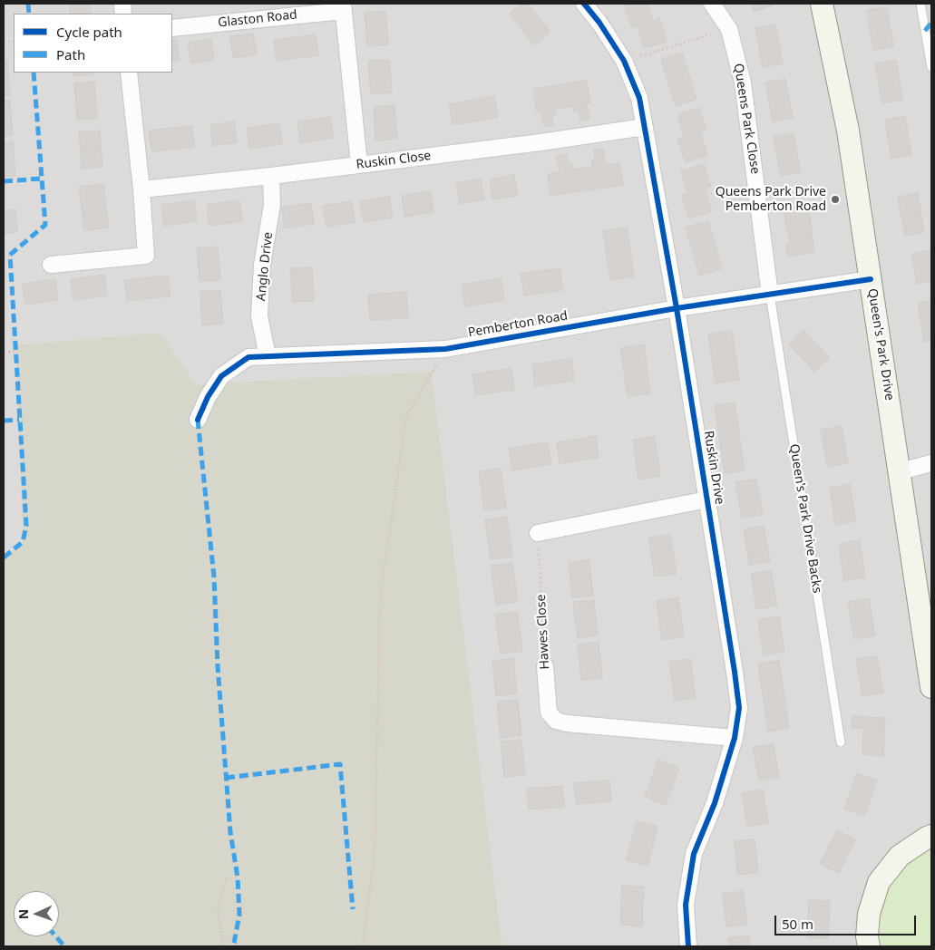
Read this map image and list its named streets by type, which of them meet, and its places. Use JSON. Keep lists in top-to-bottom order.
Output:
{
  "streets": {
    "street": [
      "Glaston Road",
      "Queens Park Close",
      "Ruskin Close",
      "Anglo Drive",
      "Pemberton Road",
      "Queen's Park Drive",
      "Ruskin Drive",
      "Hawes Close"
    ],
    "lane": ["Queen's Park Drive Backs"]
  },
  "crossings": [
    ["Glaston Road", "Ruskin Close"],
    ["Queens Park Close", "Pemberton Road"],
    ["Queens Park Close", "Queen's Park Drive Backs"],
    ["Ruskin Close", "Anglo Drive"],
    ["Ruskin Close", "Ruskin Drive"],
    ["Anglo Drive", "Pemberton Road"],
    ["Pemberton Road", "Queen's Park Drive"],
    ["Pemberton Road", "Ruskin Drive"],
    ["Pemberton Road", "Queen's Park Drive Backs"],
    ["Ruskin Drive", "Hawes Close"]
  ],
  "places": ["Queens Park Drive Pemberton Road"],
  "legend": ["Cycle path", "Path"],
  "scale_bar": "50 m",
  "north": "left"
}
